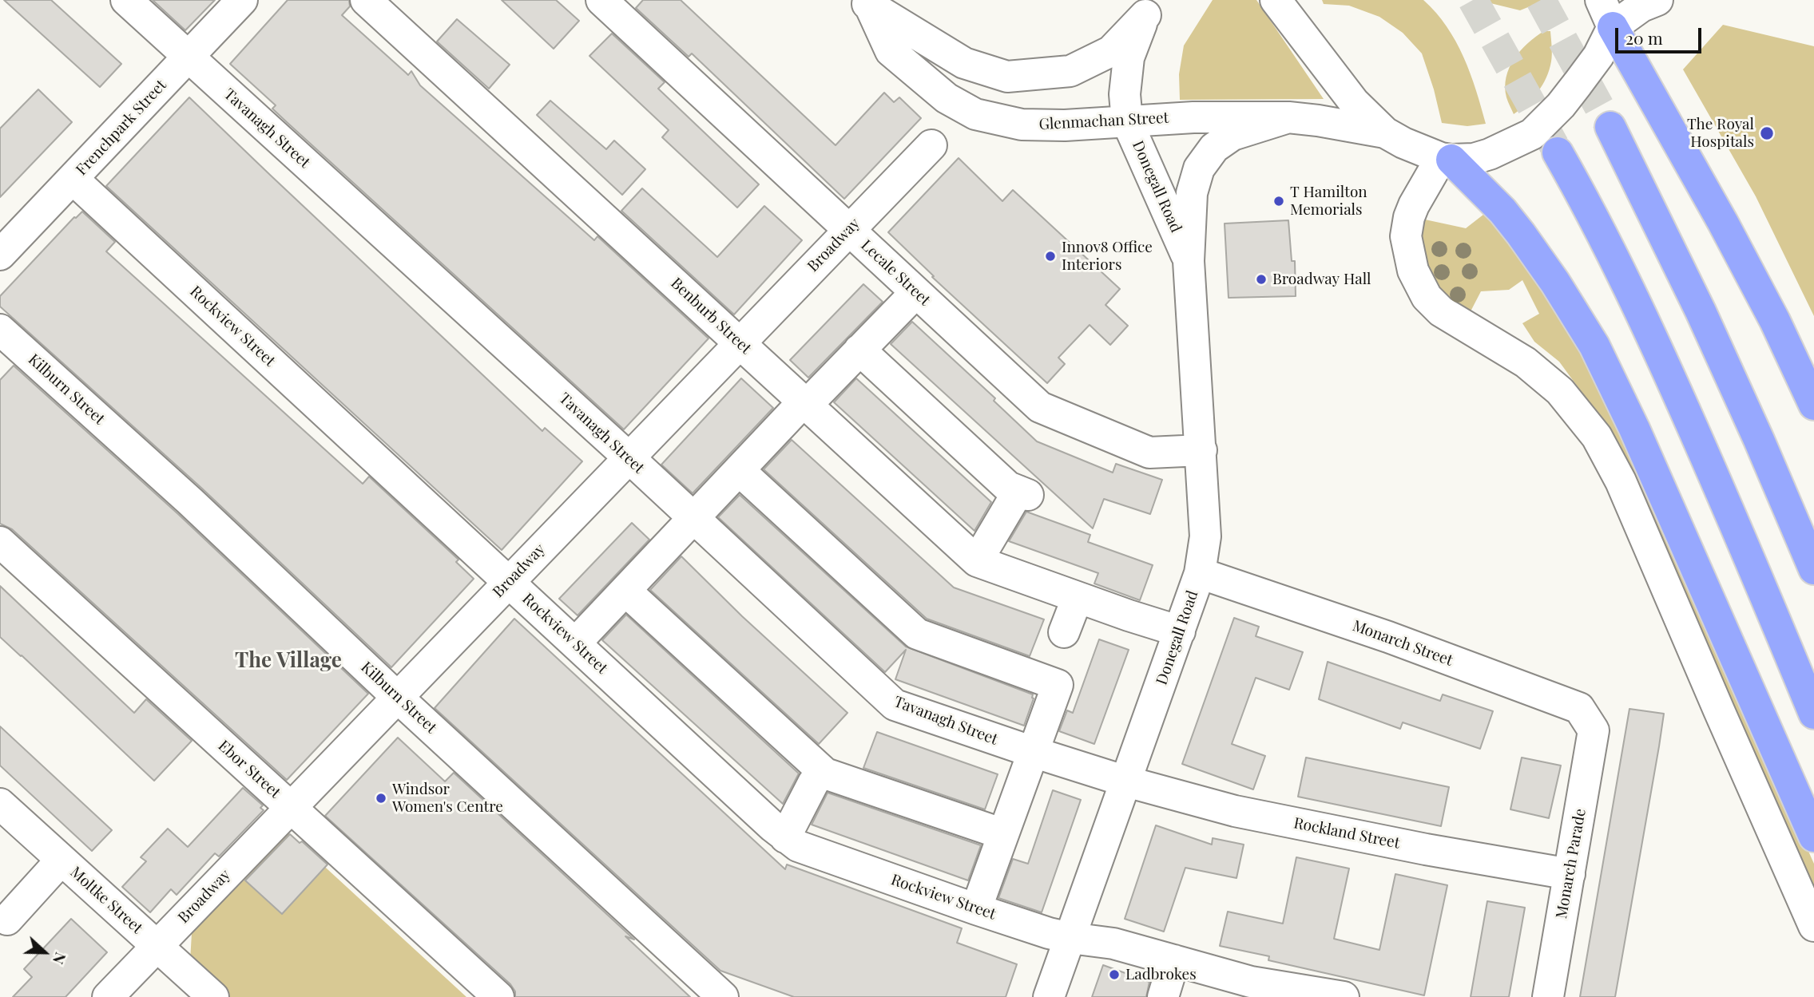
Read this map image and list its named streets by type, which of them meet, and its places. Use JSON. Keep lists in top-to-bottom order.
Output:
{
  "streets": {
    "street": [
      "Glenmachan Street",
      "Frenchpark Street",
      "Tavanagh Street",
      "Donegall Road",
      "Broadway",
      "Lecale Street",
      "Benburb Street",
      "Rockview Street",
      "Kilburn Street",
      "Monarch Street",
      "Ebor Street",
      "Rockland Street",
      "Monarch Parade",
      "Moltke Street"
    ]
  },
  "crossings": [
    ["Glenmachan Street", "Donegall Road"],
    ["Frenchpark Street", "Tavanagh Street"],
    ["Frenchpark Street", "Rockview Street"],
    ["Tavanagh Street", "Donegall Road"],
    ["Tavanagh Street", "Broadway"],
    ["Tavanagh Street", "Rockland Street"],
    ["Donegall Road", "Lecale Street"],
    ["Donegall Road", "Benburb Street"],
    ["Donegall Road", "Rockview Street"],
    ["Donegall Road", "Monarch Street"],
    ["Donegall Road", "Rockland Street"],
    ["Broadway", "Lecale Street"],
    ["Broadway", "Benburb Street"],
    ["Broadway", "Rockview Street"],
    ["Broadway", "Kilburn Street"],
    ["Broadway", "Ebor Street"],
    ["Broadway", "Moltke Street"],
    ["Monarch Street", "Monarch Parade"],
    ["Rockland Street", "Monarch Parade"]
  ],
  "districts": ["The Village"],
  "places": [
    "The Royal Hospitals",
    "T Hamilton Memorials",
    "Innov8 Office Interiors",
    "Broadway Hall",
    "Windsor Women's Centre",
    "Ladbrokes"
  ],
  "scale_bar": "20 m",
  "north": "right"
}
